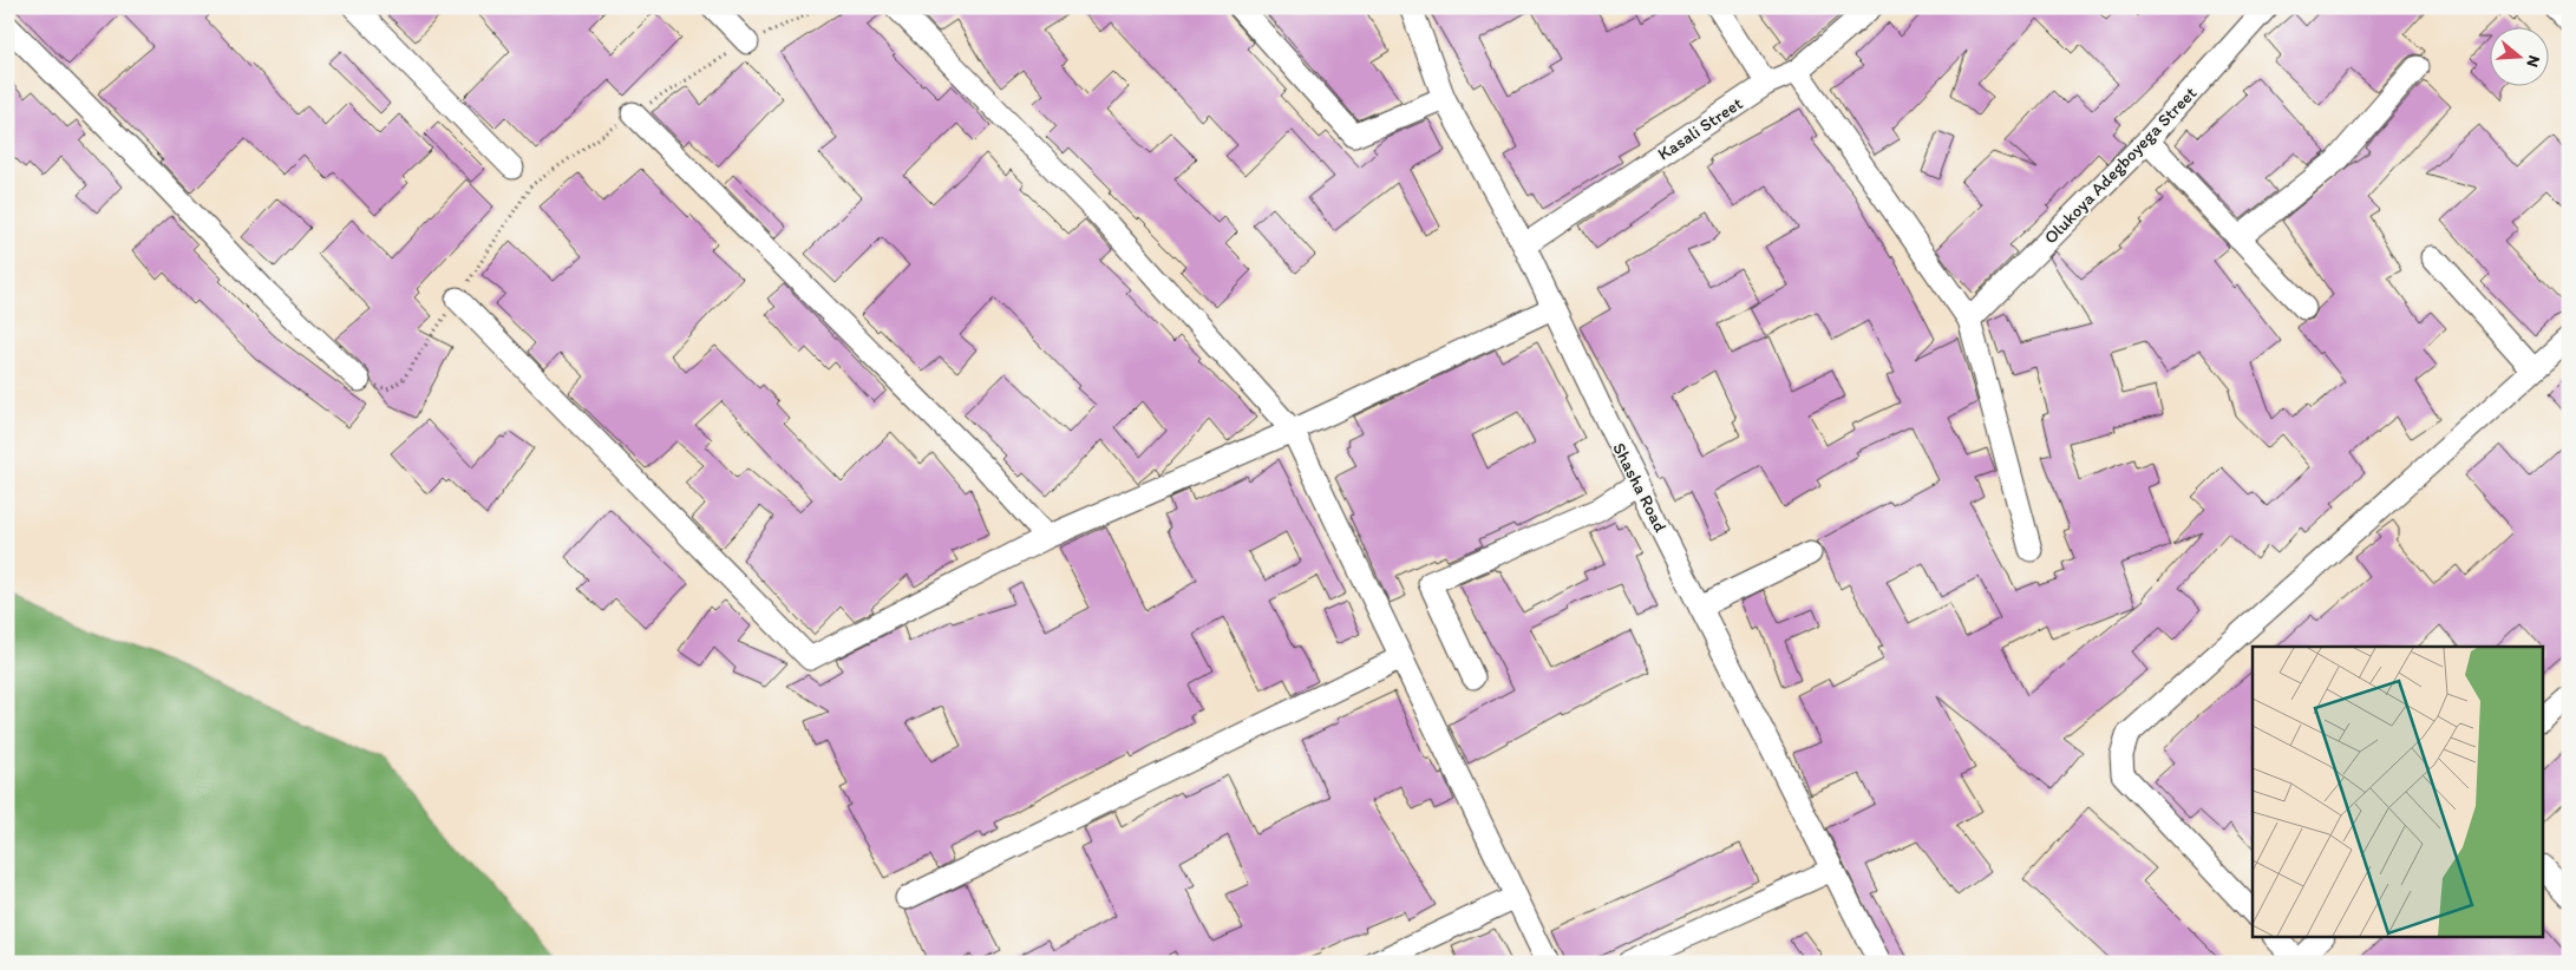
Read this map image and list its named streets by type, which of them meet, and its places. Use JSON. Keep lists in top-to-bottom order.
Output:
{
  "streets": {
    "street": ["Kasali Street", "Olukoya Adegboyega Street", "Shasha Road"]
  },
  "crossings": [
    ["Kasali Street", "Shasha Road"]
  ],
  "north": "right"
}
